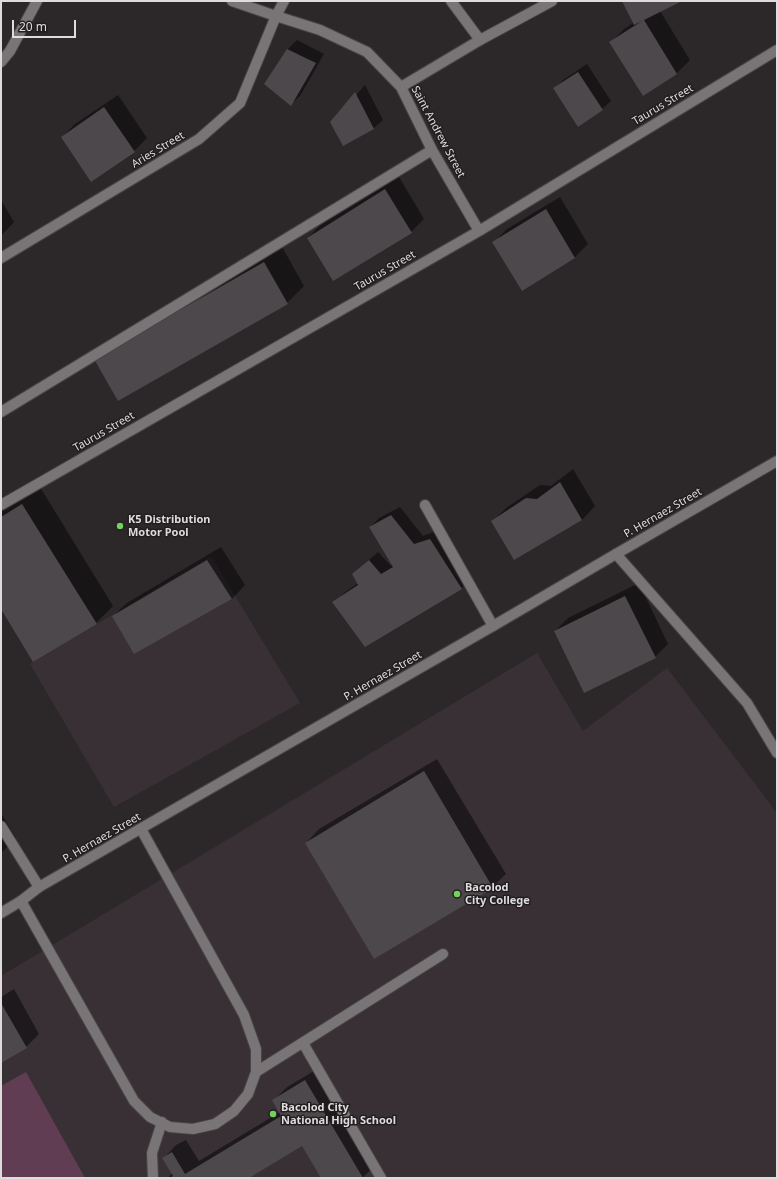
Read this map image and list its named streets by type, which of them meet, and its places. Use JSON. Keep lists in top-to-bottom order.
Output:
{
  "streets": {
    "street": [
      "Taurus Street",
      "Saint Andrew Street",
      "Aries Street",
      "P. Hernaez Street"
    ]
  },
  "crossings": [
    ["Taurus Street", "Saint Andrew Street"],
    ["Saint Andrew Street", "Aries Street"]
  ],
  "places": ["K5 Distribution Motor Pool", "Bacolod City College", "Bacolod City National High School"],
  "scale_bar": "20 m"
}
